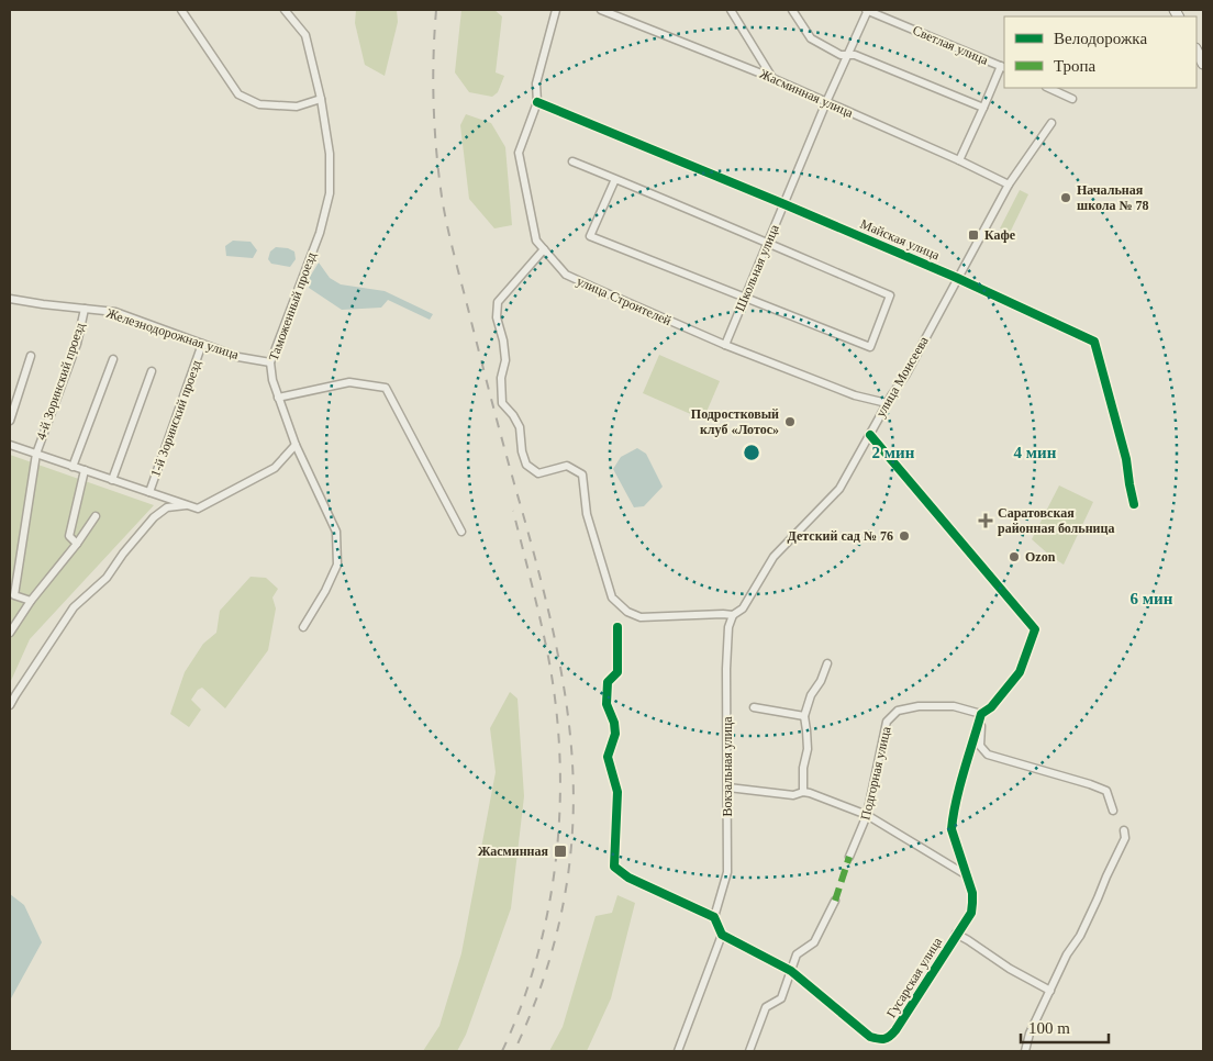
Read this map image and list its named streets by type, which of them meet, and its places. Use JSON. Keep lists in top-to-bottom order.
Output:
{
  "streets": {
    "street": [
      "Светлая улица",
      "Жасминная улица",
      "Майская улица",
      "Школьная улица",
      "улица Строителей",
      "Таможенный проезд",
      "Железнодорожная улица",
      "улица Моисеева",
      "4-й Зоринский проезд",
      "1-й Зоринский проезд",
      "Вокзальная улица",
      "Подгорная улица",
      "Гусарская улица"
    ]
  },
  "crossings": [
    ["Светлая улица", "Школьная улица"],
    ["Жасминная улица", "Школьная улица"],
    ["Жасминная улица", "улица Моисеева"],
    ["Майская улица", "Школьная улица"],
    ["Майская улица", "улица Строителей"],
    ["Майская улица", "улица Моисеева"],
    ["Школьная улица", "улица Строителей"],
    ["улица Строителей", "улица Моисеева"],
    ["Таможенный проезд", "Железнодорожная улица"],
    ["Железнодорожная улица", "4-й Зоринский проезд"],
    ["Железнодорожная улица", "1-й Зоринский проезд"],
    ["улица Моисеева", "Вокзальная улица"]
  ],
  "places": {
    "other": [
      "Начальная школа № 78",
      "Подростковый клуб «Лотос»",
      "Детский сад № 76",
      "Ozon"
    ],
    "transit": ["Кафе", "Жасминная"],
    "health": ["Саратовская районная больница"]
  },
  "legend": ["Велодорожка", "Тропа"],
  "scale_bar": "100 m",
  "rings": ["2 мин", "4 мин", "6 мин"]
}
